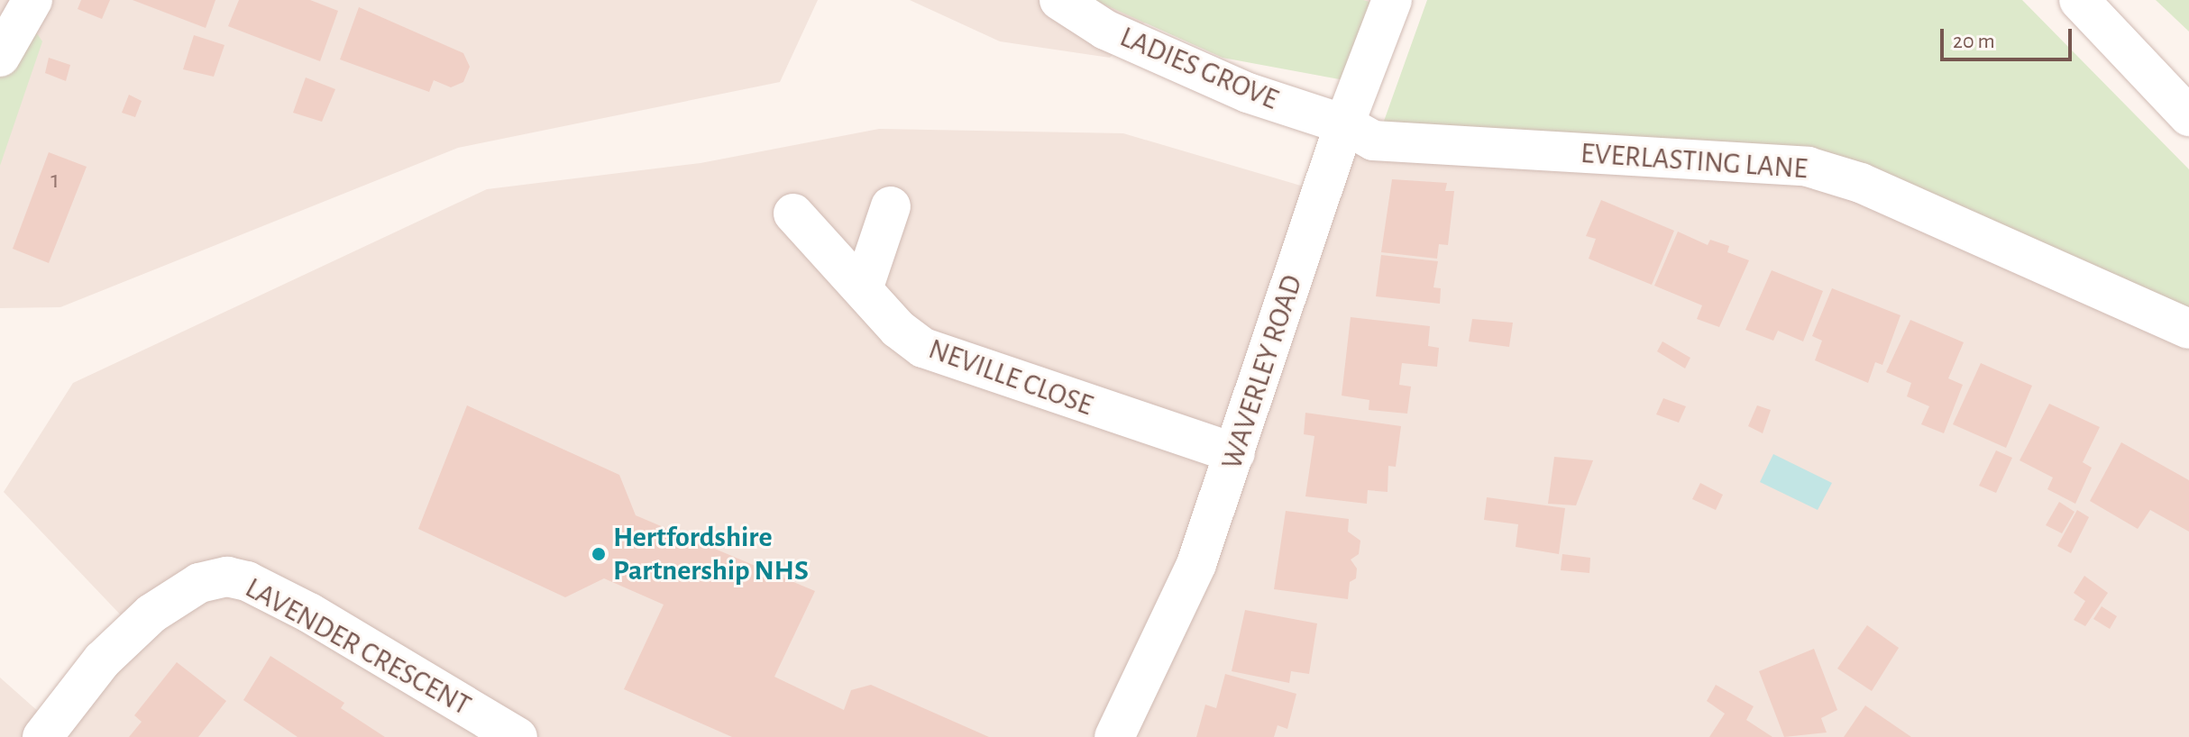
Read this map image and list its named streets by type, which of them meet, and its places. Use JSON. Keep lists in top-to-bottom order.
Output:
{
  "streets": {
    "street": [
      "LADIES GROVE",
      "EVERLASTING LANE",
      "WAVERLEY ROAD",
      "NEVILLE CLOSE",
      "LAVENDER CRESCENT"
    ]
  },
  "crossings": [
    ["LADIES GROVE", "EVERLASTING LANE"],
    ["LADIES GROVE", "WAVERLEY ROAD"],
    ["EVERLASTING LANE", "WAVERLEY ROAD"],
    ["WAVERLEY ROAD", "NEVILLE CLOSE"]
  ],
  "places": ["Hertfordshire Partnership NHS"],
  "house_numbers": ["1"],
  "scale_bar": "20 m"
}
